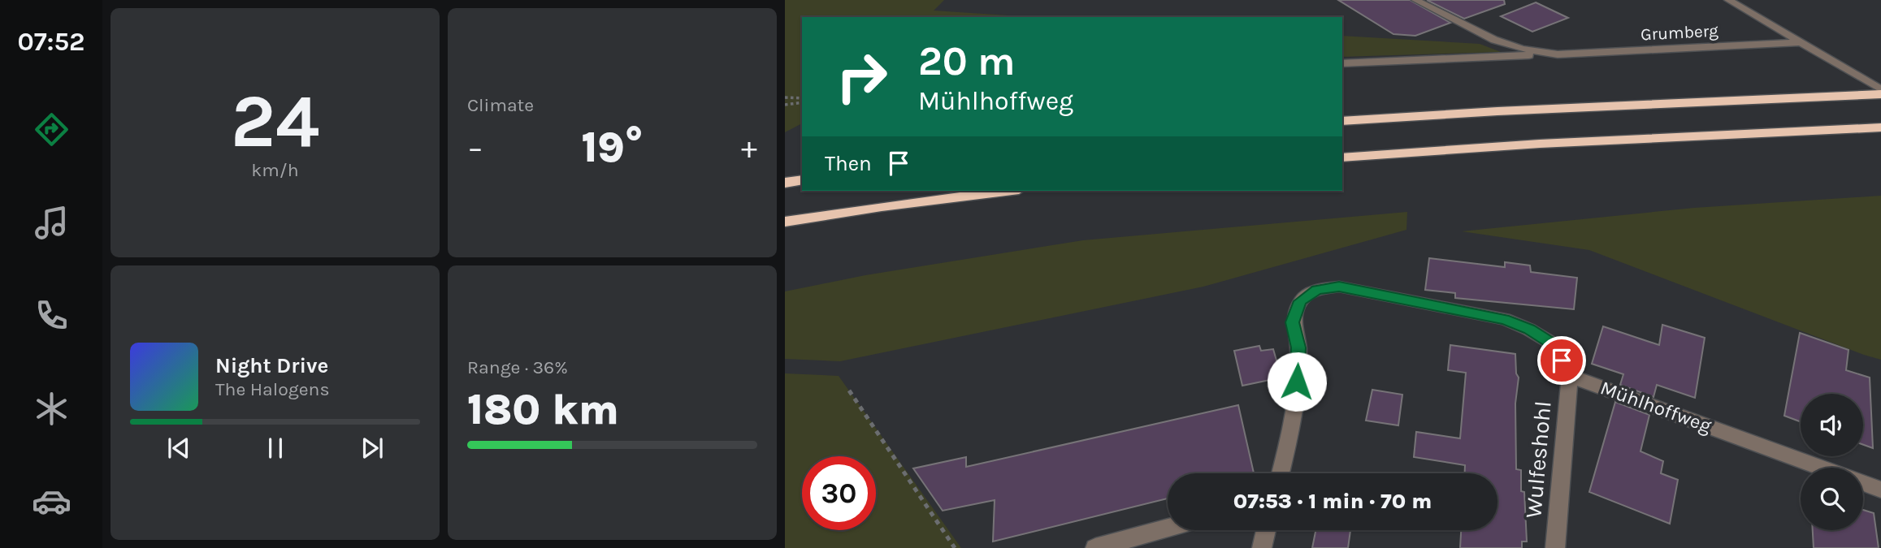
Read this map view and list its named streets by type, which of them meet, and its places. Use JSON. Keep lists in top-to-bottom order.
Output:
{
  "streets": {
    "street": ["Grumberg", "Mühlhoffweg", "Wulfeshohl"]
  },
  "crossings": [
    ["Mühlhoffweg", "Wulfeshohl"]
  ],
  "page": {
    "tabs": "07:52",
    "tile": [
      ["24", "km/h"],
      "Climate",
      ["Range · 36%", "180 km"]
    ],
    "turn": ["20 m", "Mühlhoffweg"],
    "heat": ["−", "19°", "+"],
    "then": "Then",
    "song": ["Night Drive", "The Halogens"],
    "limit": "30",
    "trip": "07:53 · 1 min · 70 m"
  }
}
